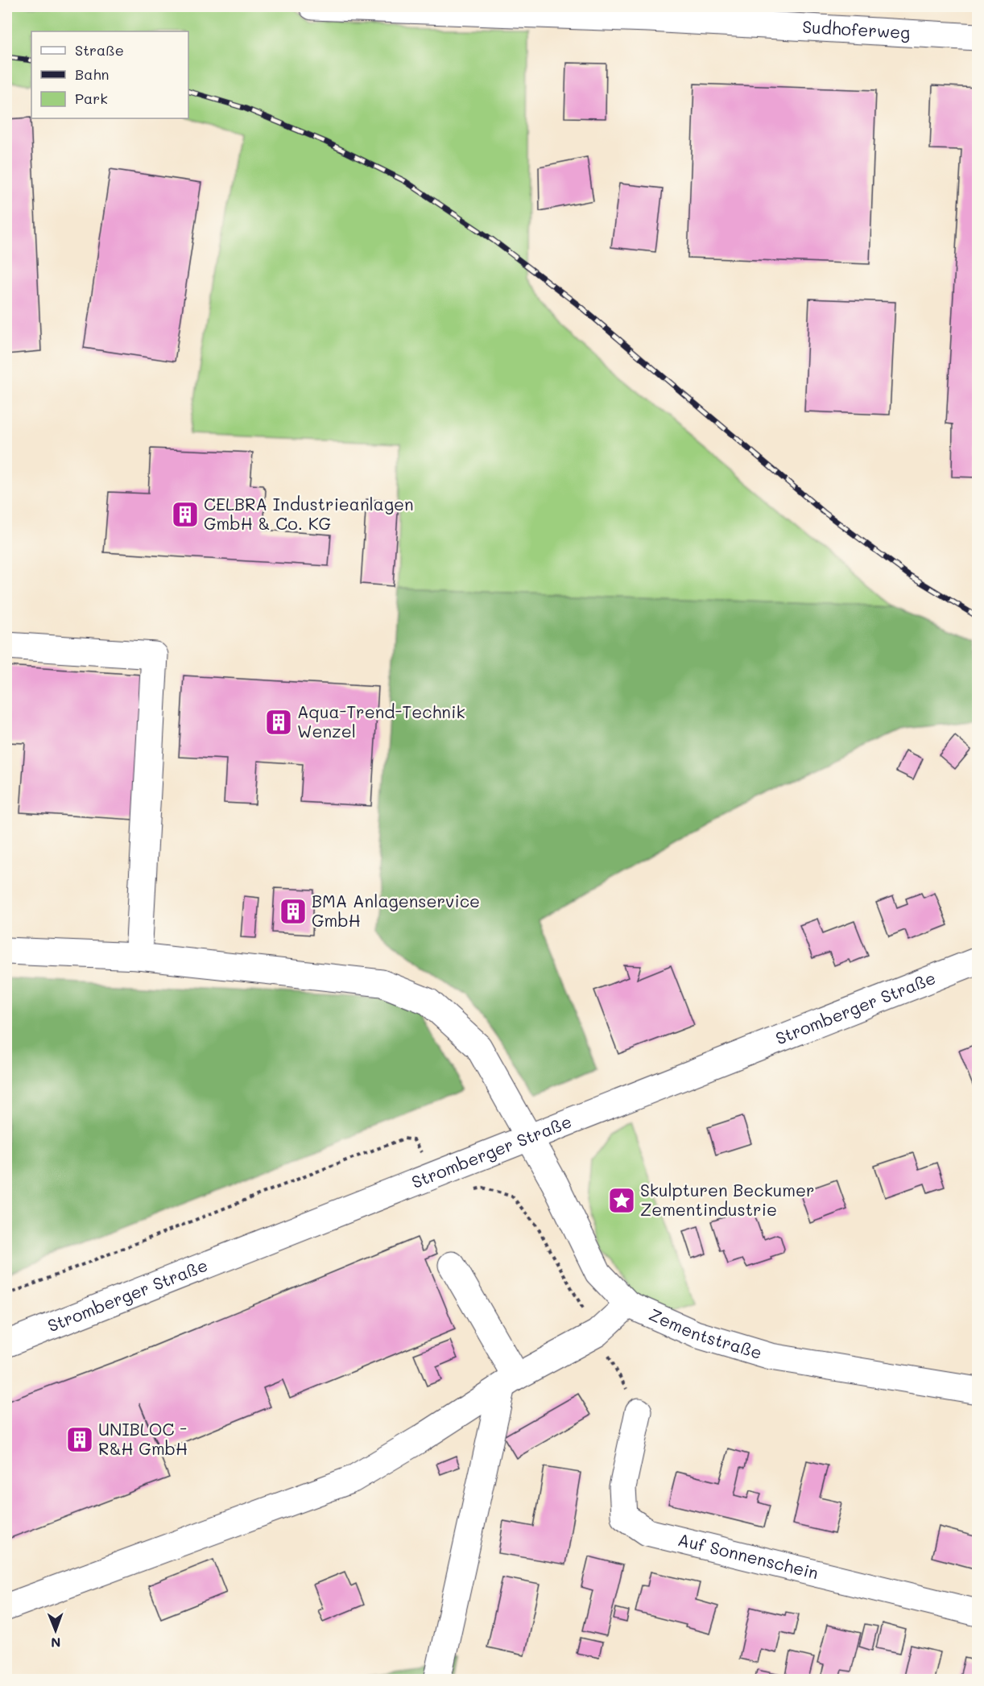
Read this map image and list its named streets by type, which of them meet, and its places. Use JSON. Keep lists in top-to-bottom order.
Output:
{
  "streets": {
    "street": [
      "Sudhoferweg",
      "Stromberger Straße",
      "Zementstraße",
      "Auf Sonnenschein"
    ]
  },
  "crossings": [
    ["Stromberger Straße", "Zementstraße"]
  ],
  "places": {
    "building": [
      "CELBRA Industrieanlagen GmbH & Co. KG",
      "Aqua-Trend-Technik Wenzel",
      "BMA Anlagenservice GmbH",
      "UNIBLOC - R&H GmbH"
    ],
    "place": ["Skulpturen Beckumer Zementindustrie"]
  },
  "legend": ["Straße", "Bahn", "Park"],
  "north": "bottom"
}
